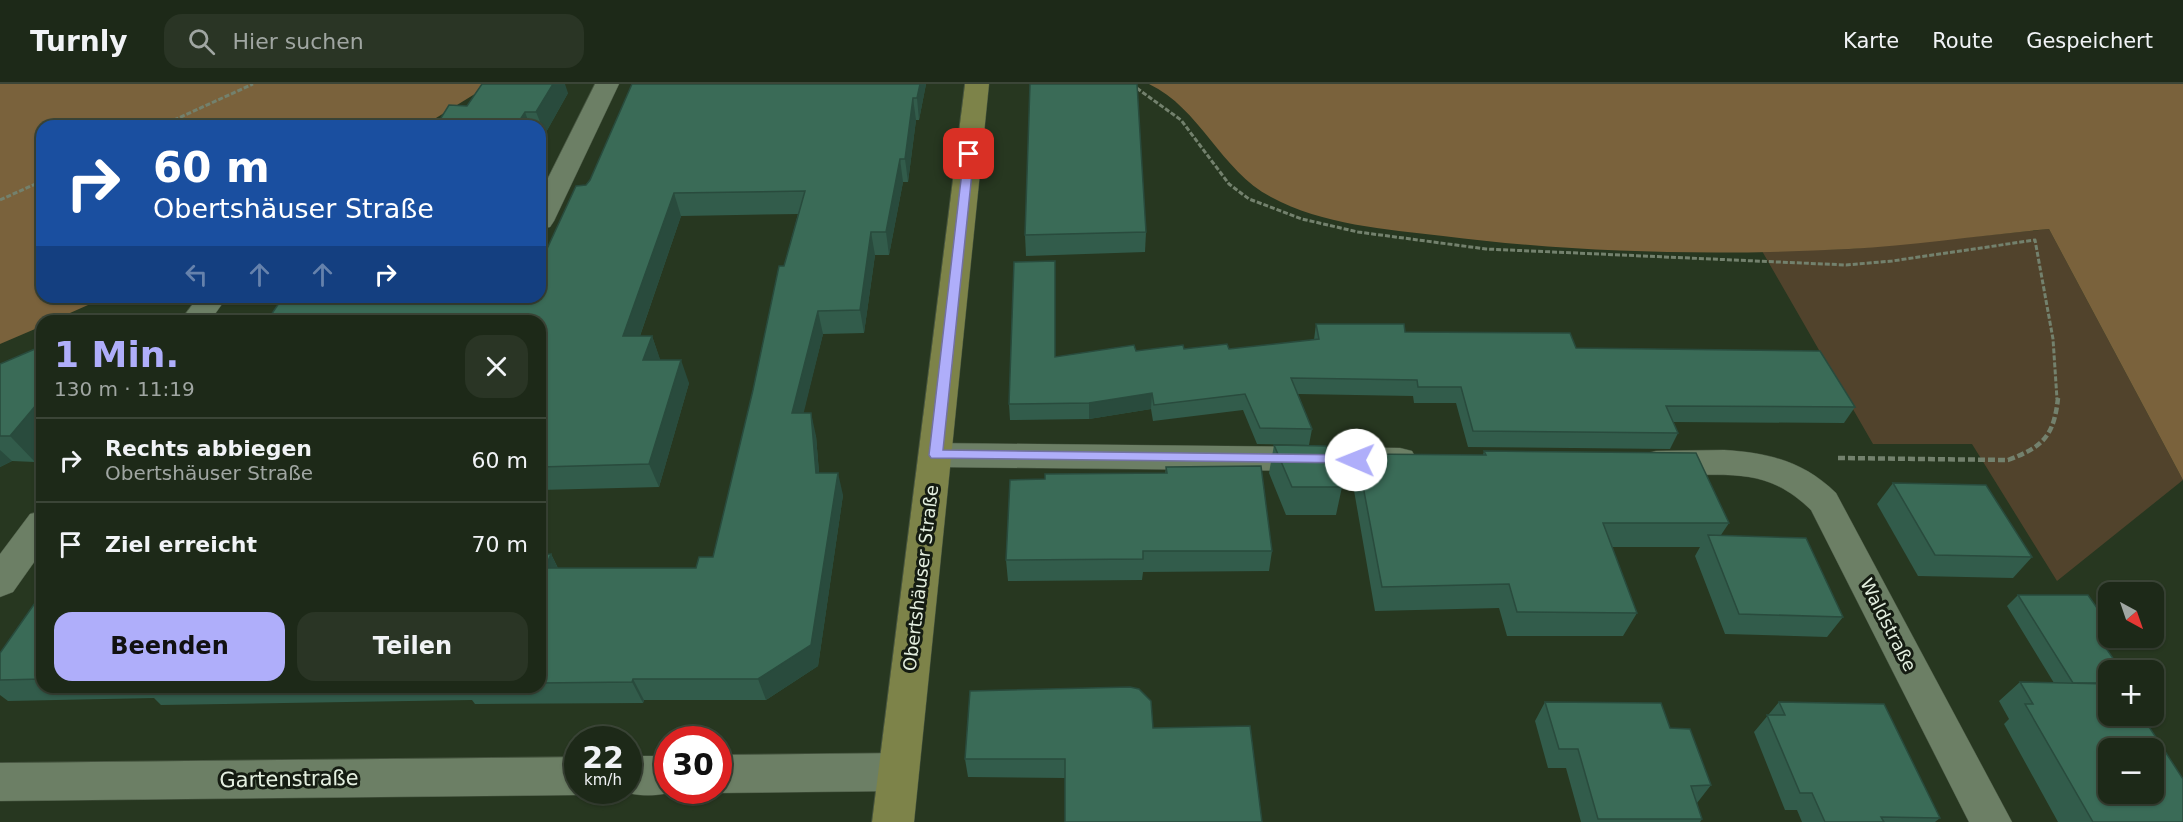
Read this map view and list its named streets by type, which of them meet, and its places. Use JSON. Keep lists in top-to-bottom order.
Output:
{
  "streets": {
    "main road": ["Obertshäuser Straße"],
    "street": ["Waldstraße", "Gartenstraße"]
  },
  "north": "bottom right",
  "page": {
    "header": "Turnly",
    "search": "Hier suchen",
    "nav": ["Karte", "Route", "Gespeichert"],
    "turn": ["60 m", "Obertshäuser Straße"],
    "heading": ["1 Min.", "130 m · 11:19"],
    "list": [
      {
        "name": "Rechts abbiegen",
        "note": "Obertshäuser Straße",
        "value": "60 m"
      },
      {
        "name": "Ziel erreicht",
        "value": "70 m"
      }
    ],
    "map_buttons": ["+", "−"],
    "buttons": ["Beenden", "Teilen"],
    "speed": "22 km/h",
    "limit": "30"
  }
}
